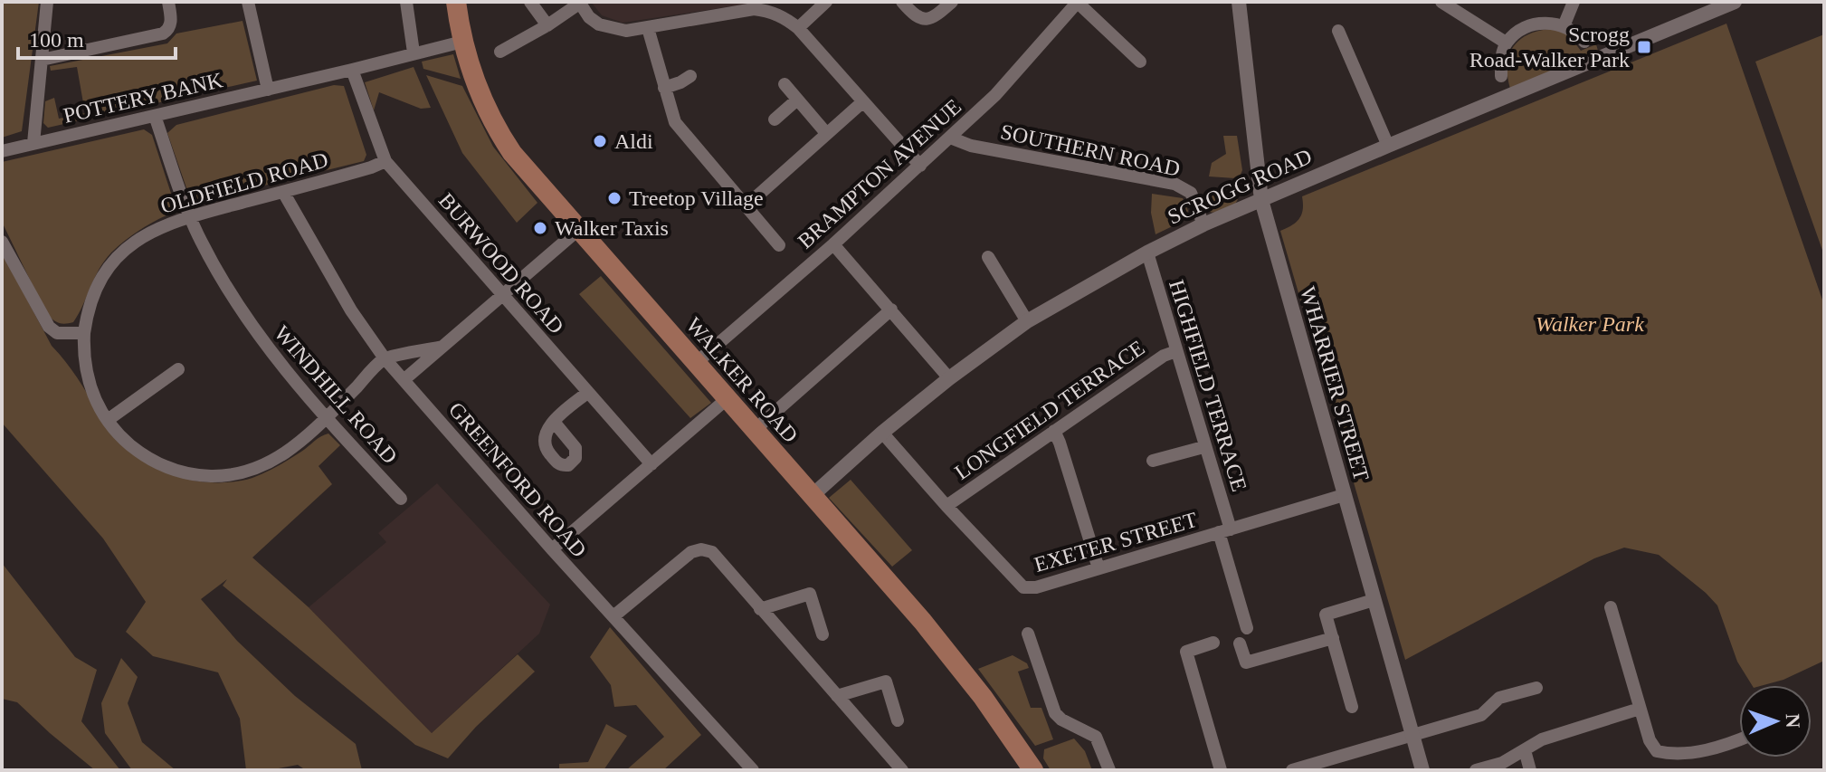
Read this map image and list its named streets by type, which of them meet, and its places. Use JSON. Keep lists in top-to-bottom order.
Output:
{
  "streets": {
    "main road": ["WALKER ROAD"],
    "street": [
      "POTTERY BANK",
      "SOUTHERN ROAD",
      "BRAMPTON AVENUE",
      "OLDFIELD ROAD",
      "SCROGG ROAD",
      "BURWOOD ROAD",
      "WHARRIER STREET",
      "HIGHFIELD TERRACE",
      "WINDHILL ROAD",
      "LONGFIELD TERRACE",
      "GREENFORD ROAD",
      "EXETER STREET"
    ]
  },
  "crossings": [
    ["POTTERY BANK", "BURWOOD ROAD"],
    ["POTTERY BANK", "WALKER ROAD"],
    ["POTTERY BANK", "WINDHILL ROAD"],
    ["SOUTHERN ROAD", "BRAMPTON AVENUE"],
    ["SOUTHERN ROAD", "SCROGG ROAD"],
    ["BRAMPTON AVENUE", "WALKER ROAD"],
    ["OLDFIELD ROAD", "BURWOOD ROAD"],
    ["OLDFIELD ROAD", "WINDHILL ROAD"],
    ["OLDFIELD ROAD", "GREENFORD ROAD"],
    ["SCROGG ROAD", "WALKER ROAD"],
    ["SCROGG ROAD", "WHARRIER STREET"],
    ["SCROGG ROAD", "HIGHFIELD TERRACE"],
    ["WHARRIER STREET", "EXETER STREET"],
    ["HIGHFIELD TERRACE", "LONGFIELD TERRACE"],
    ["HIGHFIELD TERRACE", "EXETER STREET"],
    ["LONGFIELD TERRACE", "EXETER STREET"]
  ],
  "parks": ["Walker Park"],
  "places": {
    "transit": ["Scrogg Road-Walker Park"],
    "other": ["Aldi", "Treetop Village", "Walker Taxis"]
  },
  "scale_bar": "100 m",
  "north": "right"
}
